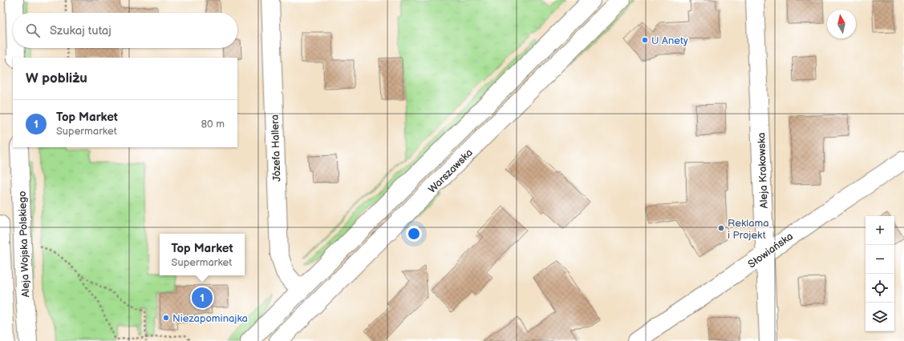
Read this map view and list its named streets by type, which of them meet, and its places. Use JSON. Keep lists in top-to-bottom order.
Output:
{
  "streets": {
    "street": [
      "Józefa Hallera",
      "Warszawska",
      "Aleja Krakowska",
      "Aleja Wojska Polskiego",
      "Słowiańska"
    ]
  },
  "crossings": [
    ["Józefa Hallera", "Warszawska"],
    ["Aleja Krakowska", "Słowiańska"]
  ],
  "places": ["U Anety", "Reklama i Projekt", "Niezapominajka"],
  "north": "top",
  "page": {
    "search": "Szukaj tutaj",
    "heading": "W pobliżu",
    "list": [
      {
        "mark": "1",
        "name": "Top Market",
        "note": "Supermarket",
        "value": "80 m"
      }
    ],
    "map_buttons": ["+", "−"],
    "popup": ["Top Market", "Supermarket"],
    "pins": "1"
  }
}
